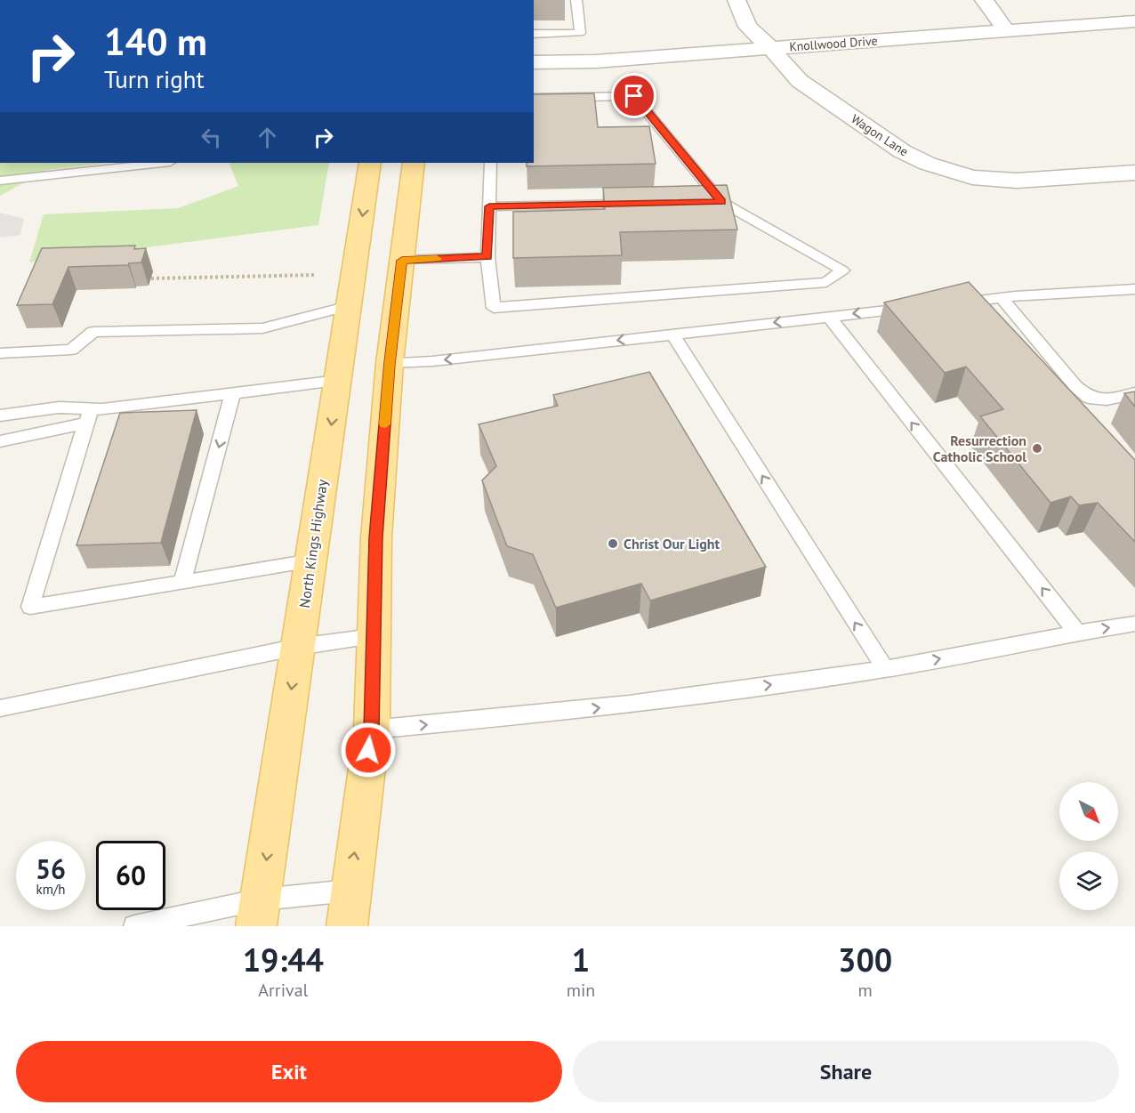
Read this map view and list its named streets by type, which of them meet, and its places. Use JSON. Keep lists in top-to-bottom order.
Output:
{
  "streets": {
    "main road": ["North Kings Highway"],
    "street": ["Knollwood Drive", "Wagon Lane"]
  },
  "crossings": [
    ["Knollwood Drive", "Wagon Lane"]
  ],
  "places": ["Resurrection Catholic School", "Christ Our Light"],
  "north": "bottom right",
  "page": {
    "turn": ["140 m", "Turn right"],
    "speed": "56 km/h",
    "limit": "60",
    "eta": [
      "19:44",
      "Arrival",
      "1",
      "min",
      "300",
      "m"
    ],
    "buttons": ["Exit", "Share"]
  }
}
